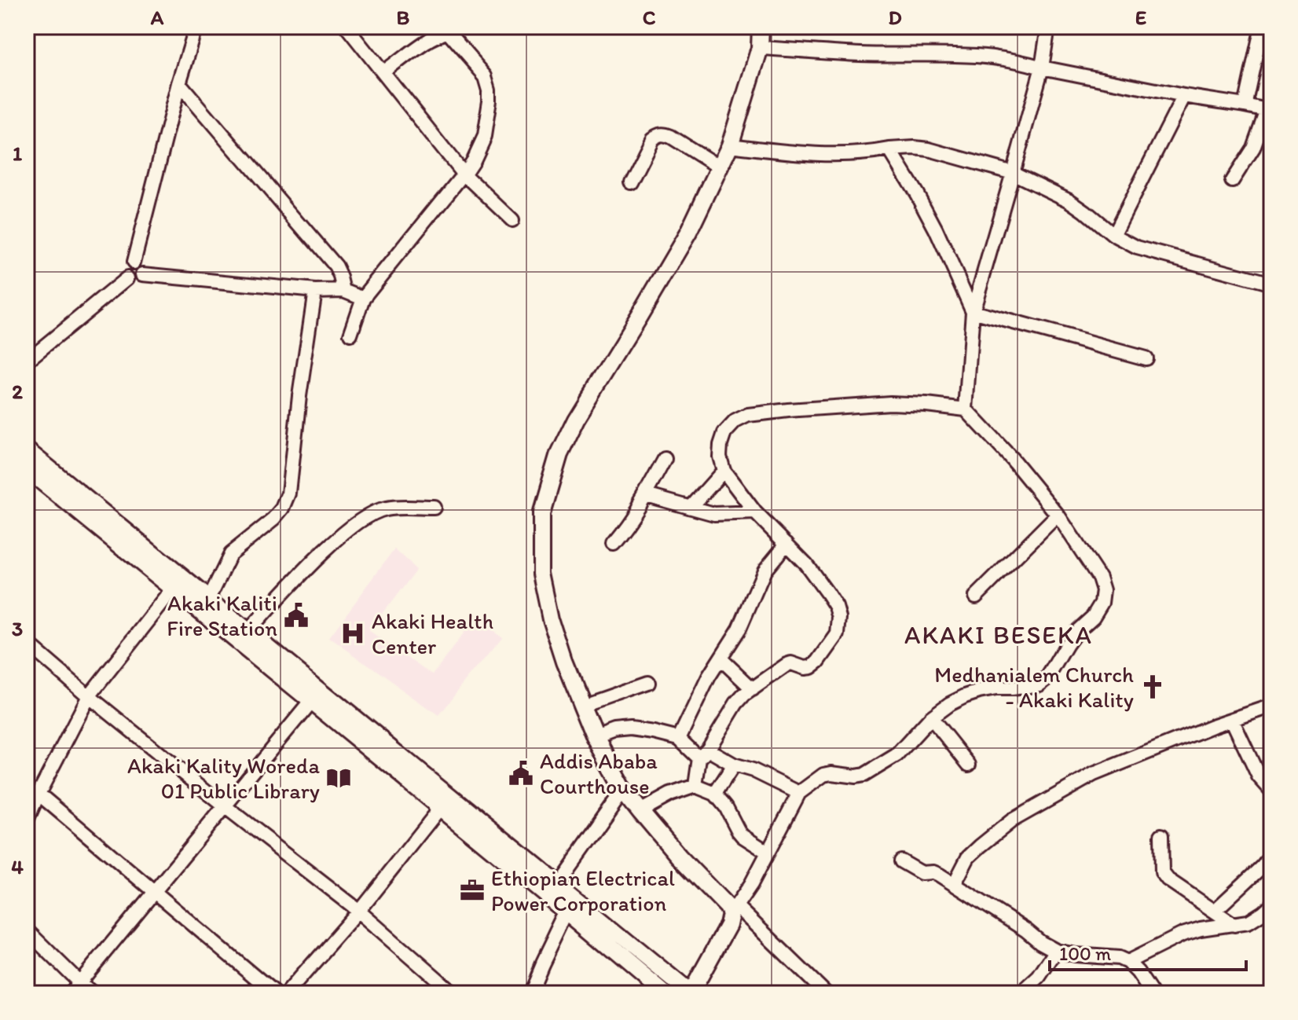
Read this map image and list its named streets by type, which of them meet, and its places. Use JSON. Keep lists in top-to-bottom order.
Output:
{
  "districts": ["AKAKI BESEKA"],
  "places": {
    "public building": ["Akaki Kaliti Fire Station", "Addis Ababa Courthouse"],
    "hospital": ["Akaki Health Center"],
    "church": ["Medhanialem Church - Akaki Kality"],
    "library": ["Akaki Kality Woreda 01 Public Library"],
    "office": ["Ethiopian Electrical Power Corporation"]
  },
  "scale_bar": "100 m",
  "grid": {
    "columns": [
      "A",
      "B",
      "C",
      "D",
      "E"
    ],
    "rows": [
      "1",
      "2",
      "3",
      "4"
    ]
  }
}
